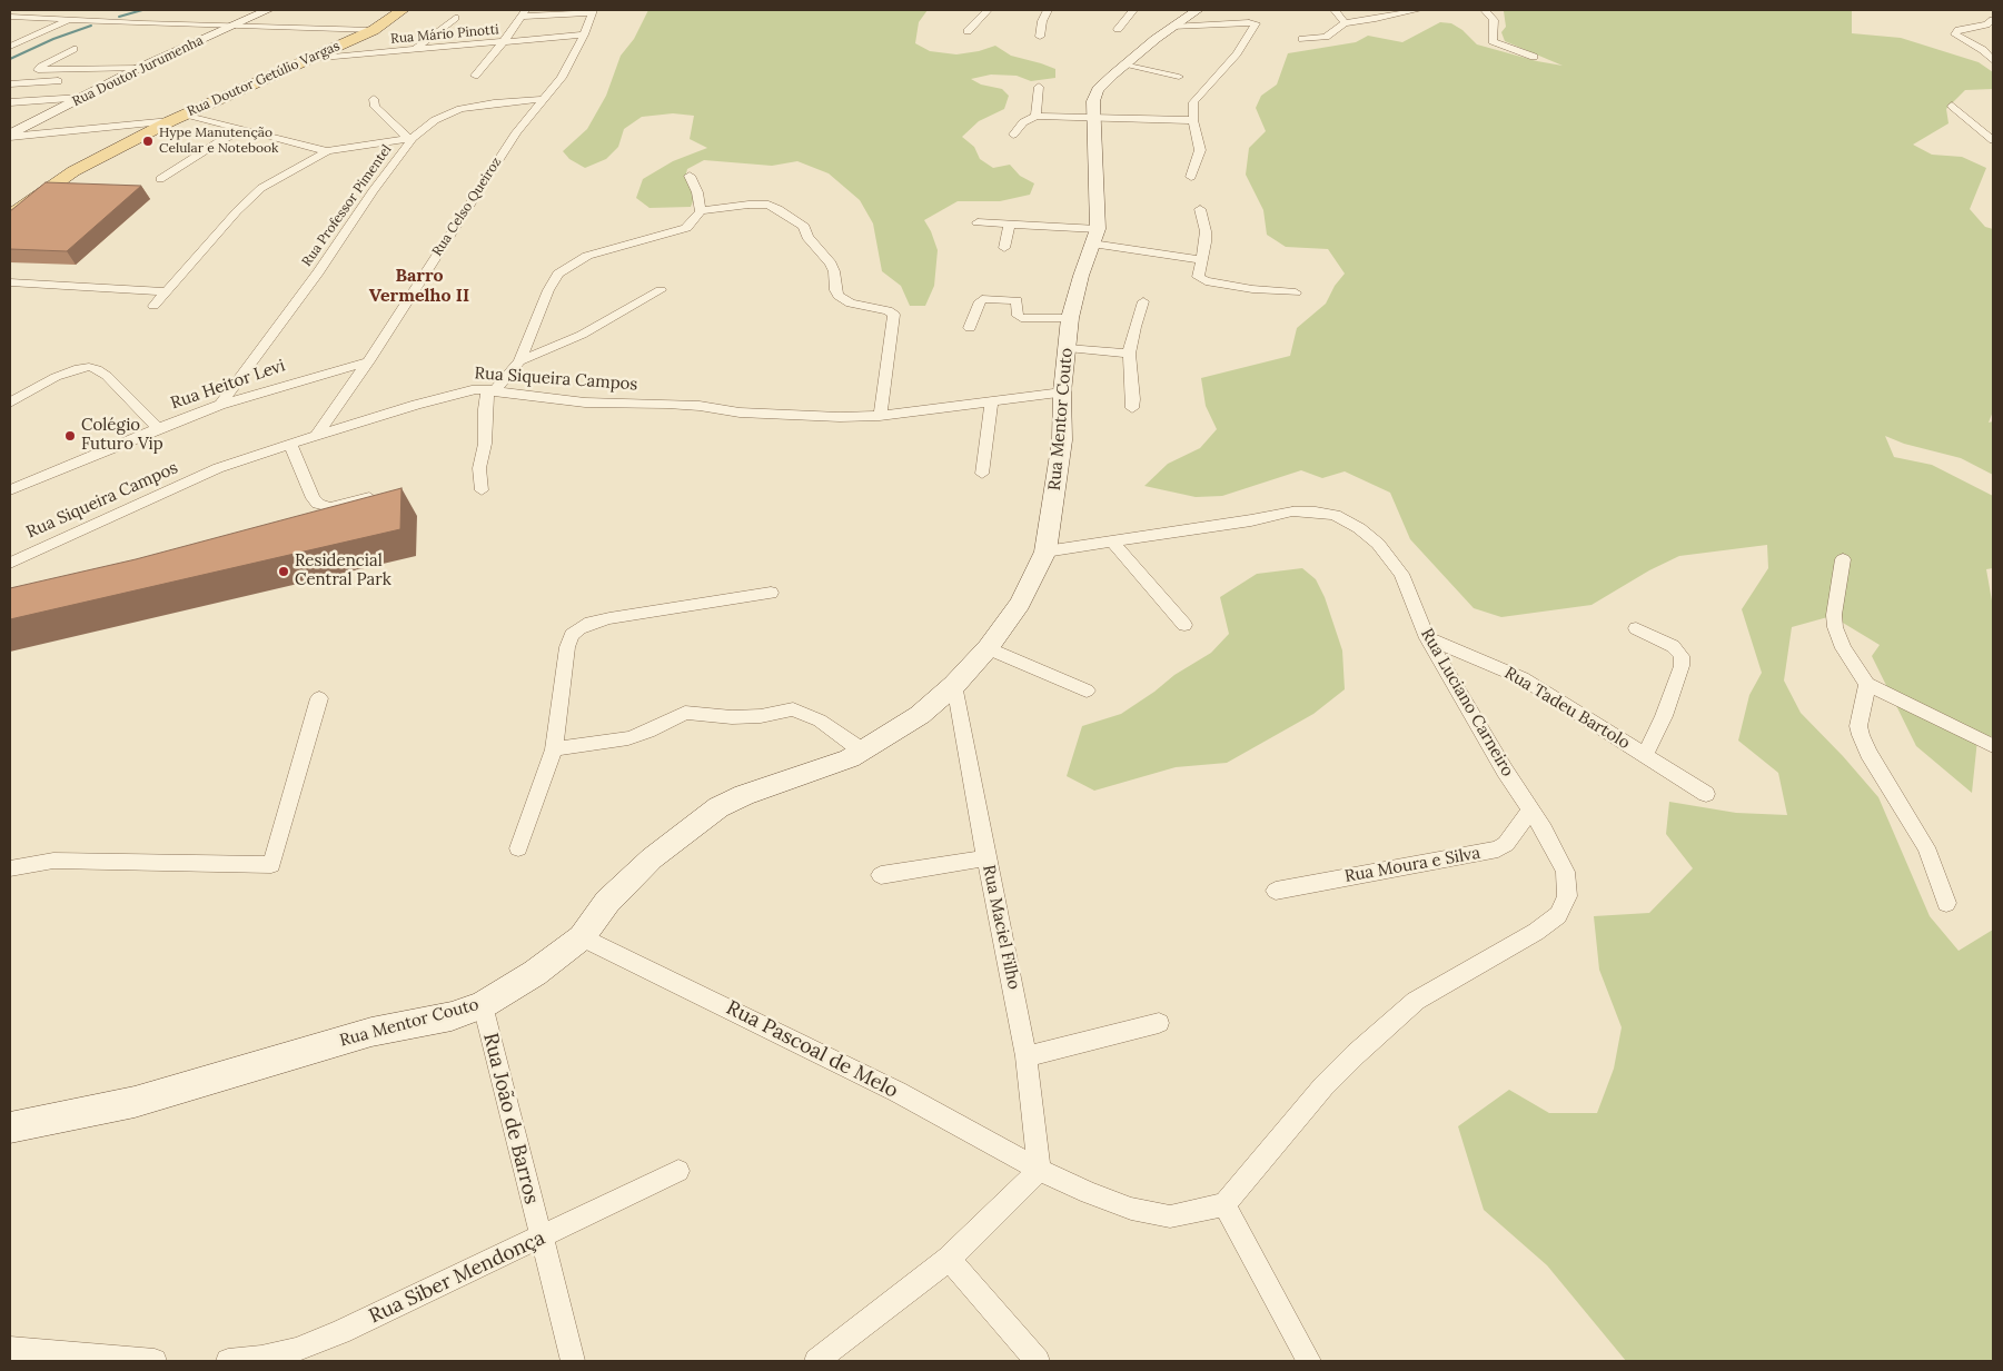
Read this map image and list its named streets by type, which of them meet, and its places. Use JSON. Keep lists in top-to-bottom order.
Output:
{
  "streets": {
    "main road": ["Rua Doutor Getúlio Vargas"],
    "street": [
      "Rua Mário Pinotti",
      "Rua Doutor Jurumenha",
      "Rua Professor Pimentel",
      "Rua Celso Queiroz",
      "Rua Siqueira Campos",
      "Rua Heitor Levi",
      "Rua Mentor Couto",
      "Rua Luciano Carneiro",
      "Rua Tadeu Bartolo",
      "Rua Moura e Silva",
      "Rua Maciel Filho",
      "Rua Pascoal de Melo",
      "Rua João de Barros",
      "Rua Siber Mendonça"
    ]
  },
  "crossings": [
    ["Rua Mário Pinotti", "Rua Doutor Getúlio Vargas"],
    ["Rua Mário Pinotti", "Rua Celso Queiroz"],
    ["Rua Professor Pimentel", "Rua Celso Queiroz"],
    ["Rua Professor Pimentel", "Rua Heitor Levi"],
    ["Rua Celso Queiroz", "Rua Siqueira Campos"],
    ["Rua Celso Queiroz", "Rua Heitor Levi"],
    ["Rua Siqueira Campos", "Rua Mentor Couto"],
    ["Rua Mentor Couto", "Rua Luciano Carneiro"],
    ["Rua Mentor Couto", "Rua Maciel Filho"],
    ["Rua Mentor Couto", "Rua Pascoal de Melo"],
    ["Rua Mentor Couto", "Rua João de Barros"],
    ["Rua Luciano Carneiro", "Rua Tadeu Bartolo"],
    ["Rua Luciano Carneiro", "Rua Moura e Silva"],
    ["Rua Luciano Carneiro", "Rua Pascoal de Melo"],
    ["Rua Maciel Filho", "Rua Pascoal de Melo"],
    ["Rua João de Barros", "Rua Siber Mendonça"]
  ],
  "districts": ["Barro Vermelho II"],
  "places": ["Hype Manutenção Celular e Notebook", "Colégio Futuro Vip", "Residencial Central Park"]
}
